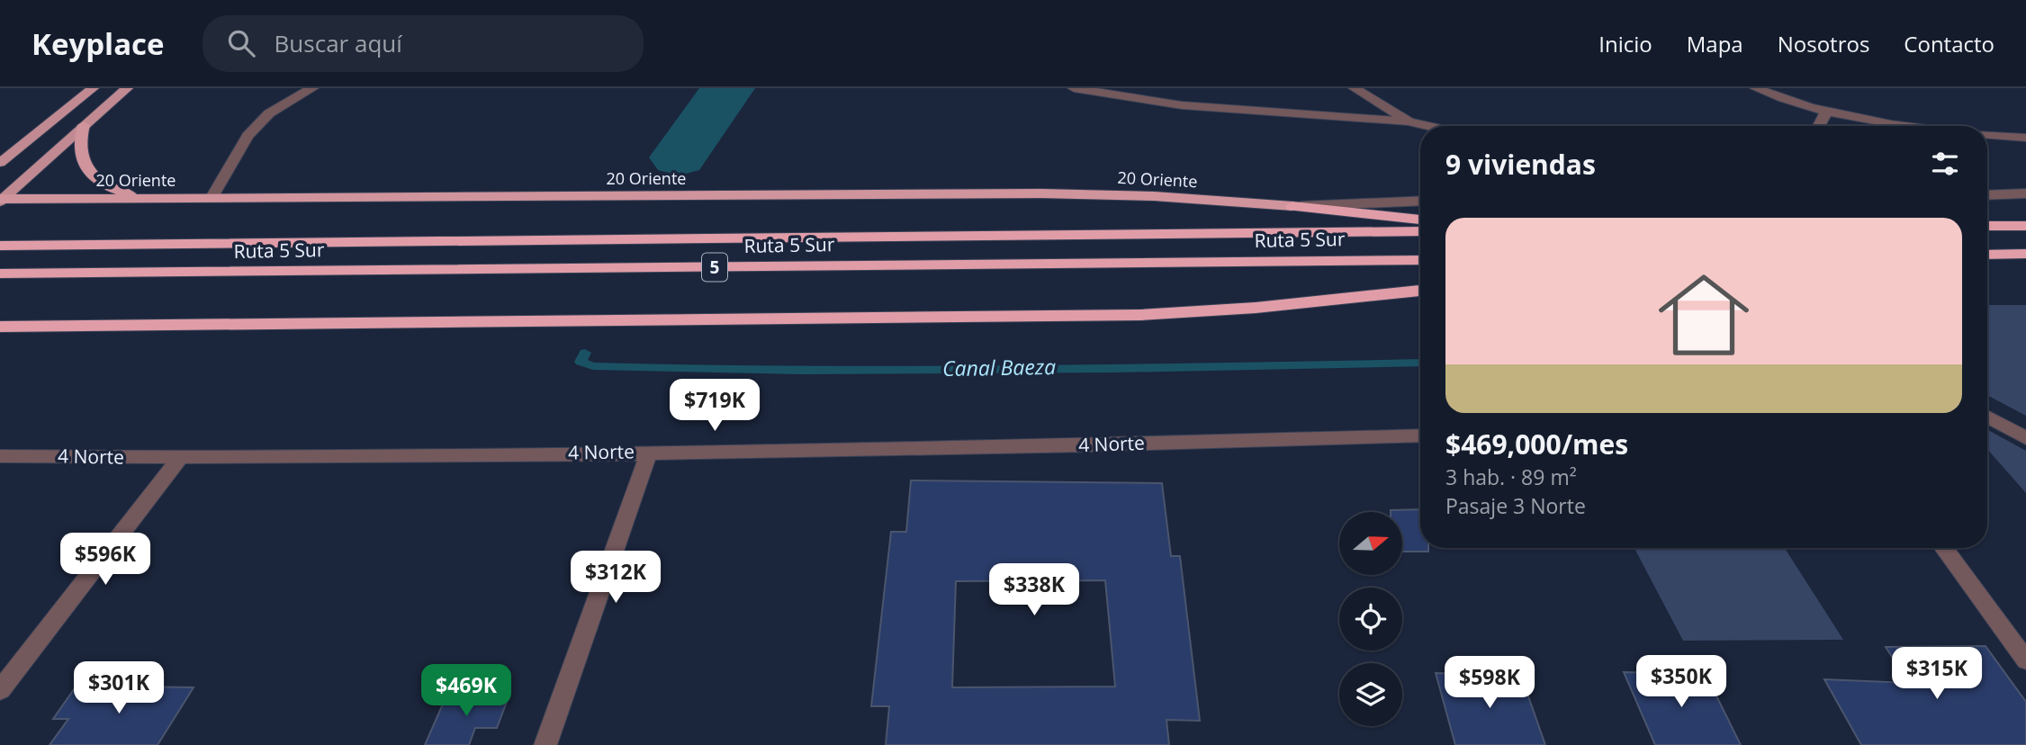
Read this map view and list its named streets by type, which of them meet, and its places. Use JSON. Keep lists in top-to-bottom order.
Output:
{
  "streets": {
    "highway": ["20 Oriente", "Ruta 5 Sur", "5"],
    "street": ["4 Norte"]
  },
  "water": ["Canal Baeza"],
  "north": "right",
  "page": {
    "header": "Keyplace",
    "search": "Buscar aquí",
    "nav": [
      "Inicio",
      "Mapa",
      "Nosotros",
      "Contacto"
    ],
    "heading": "9 viviendas",
    "list": [
      {
        "name": "$469,000/mes",
        "note": "3 hab. · 89 m² · Pasaje 3 Norte"
      }
    ],
    "price": [
      "$719K",
      "$596K",
      "$312K",
      "$338K",
      "$315K",
      "$350K",
      "$598K",
      "$301K",
      "$469K"
    ]
  }
}
